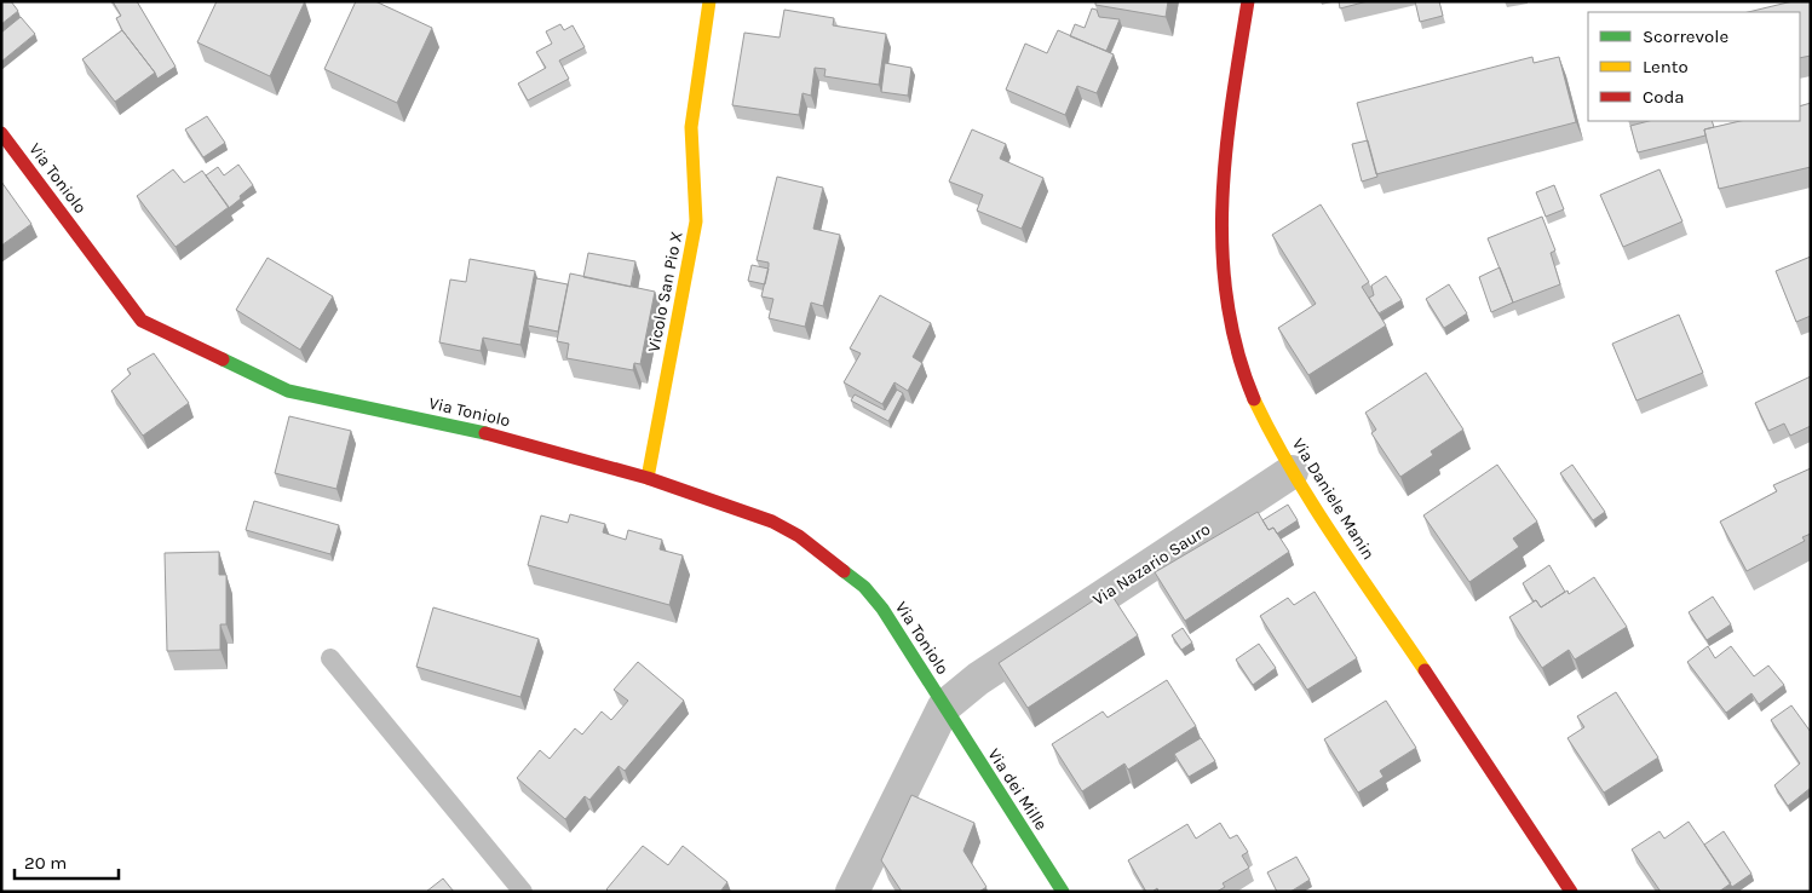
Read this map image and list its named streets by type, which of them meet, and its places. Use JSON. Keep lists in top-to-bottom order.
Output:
{
  "streets": {
    "street": [
      "Via Toniolo",
      "Vicolo San Pio X",
      "Via Daniele Manin",
      "Via Nazario Sauro",
      "Via dei Mille"
    ]
  },
  "crossings": [
    ["Via Toniolo", "Vicolo San Pio X"],
    ["Via Toniolo", "Via Nazario Sauro"],
    ["Via Toniolo", "Via dei Mille"],
    ["Via Daniele Manin", "Via Nazario Sauro"],
    ["Via Nazario Sauro", "Via dei Mille"]
  ],
  "legend": ["Scorrevole", "Lento", "Coda"],
  "scale_bar": "20 m"
}
